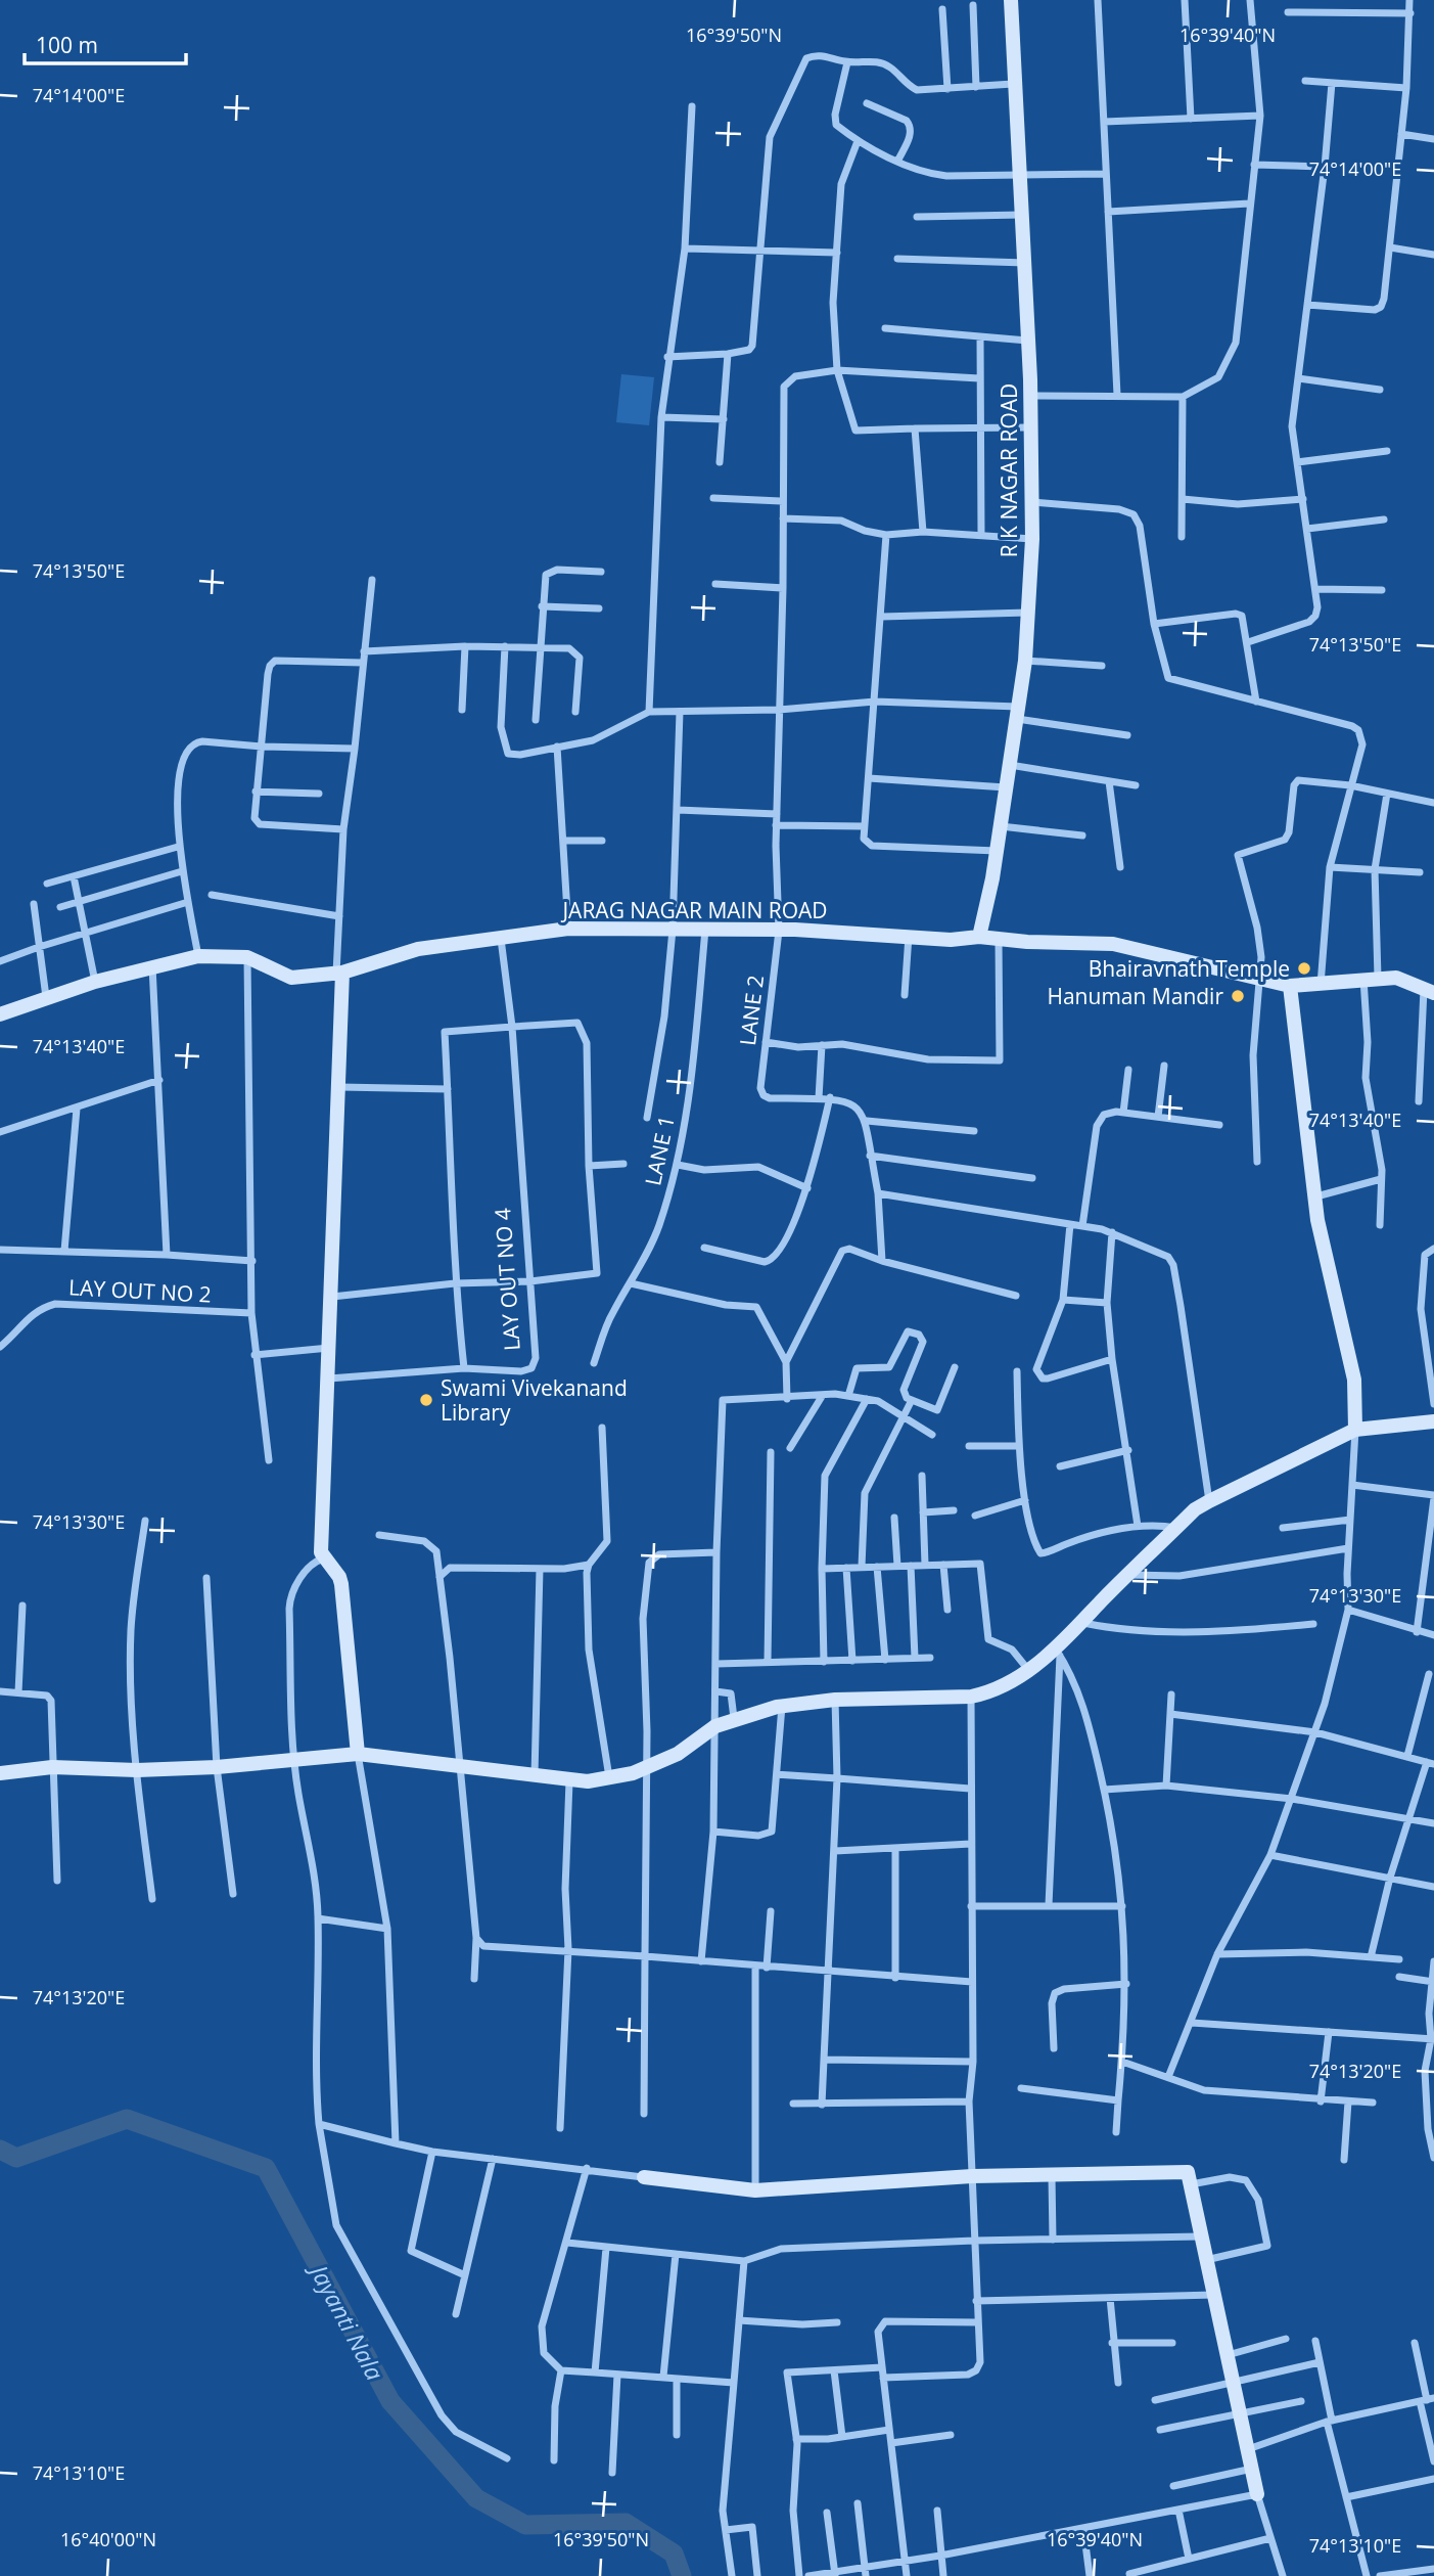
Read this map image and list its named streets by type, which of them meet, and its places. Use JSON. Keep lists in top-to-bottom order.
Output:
{
  "streets": {
    "main road": ["R K NAGAR ROAD", "JARAG NAGAR MAIN ROAD"],
    "street": [
      "LANE 2",
      "LANE 1",
      "LAY OUT NO 4",
      "LAY OUT NO 2"
    ]
  },
  "crossings": [
    ["R K NAGAR ROAD", "JARAG NAGAR MAIN ROAD"],
    ["JARAG NAGAR MAIN ROAD", "LANE 2"],
    ["JARAG NAGAR MAIN ROAD", "LANE 1"],
    ["JARAG NAGAR MAIN ROAD", "LAY OUT NO 4"]
  ],
  "water": ["Jayanti Nala"],
  "places": ["Bhairavnath Temple", "Hanuman Mandir", "Swami Vivekanand Library"],
  "scale_bar": "100 m",
  "coordinates": [
    "16°39'50\"N",
    "16°39'40\"N",
    "74°14'00\"E",
    "74°13'50\"E",
    "74°13'40\"E",
    "74°13'30\"E",
    "74°13'20\"E",
    "74°13'10\"E",
    "16°40'00\"N"
  ]
}
